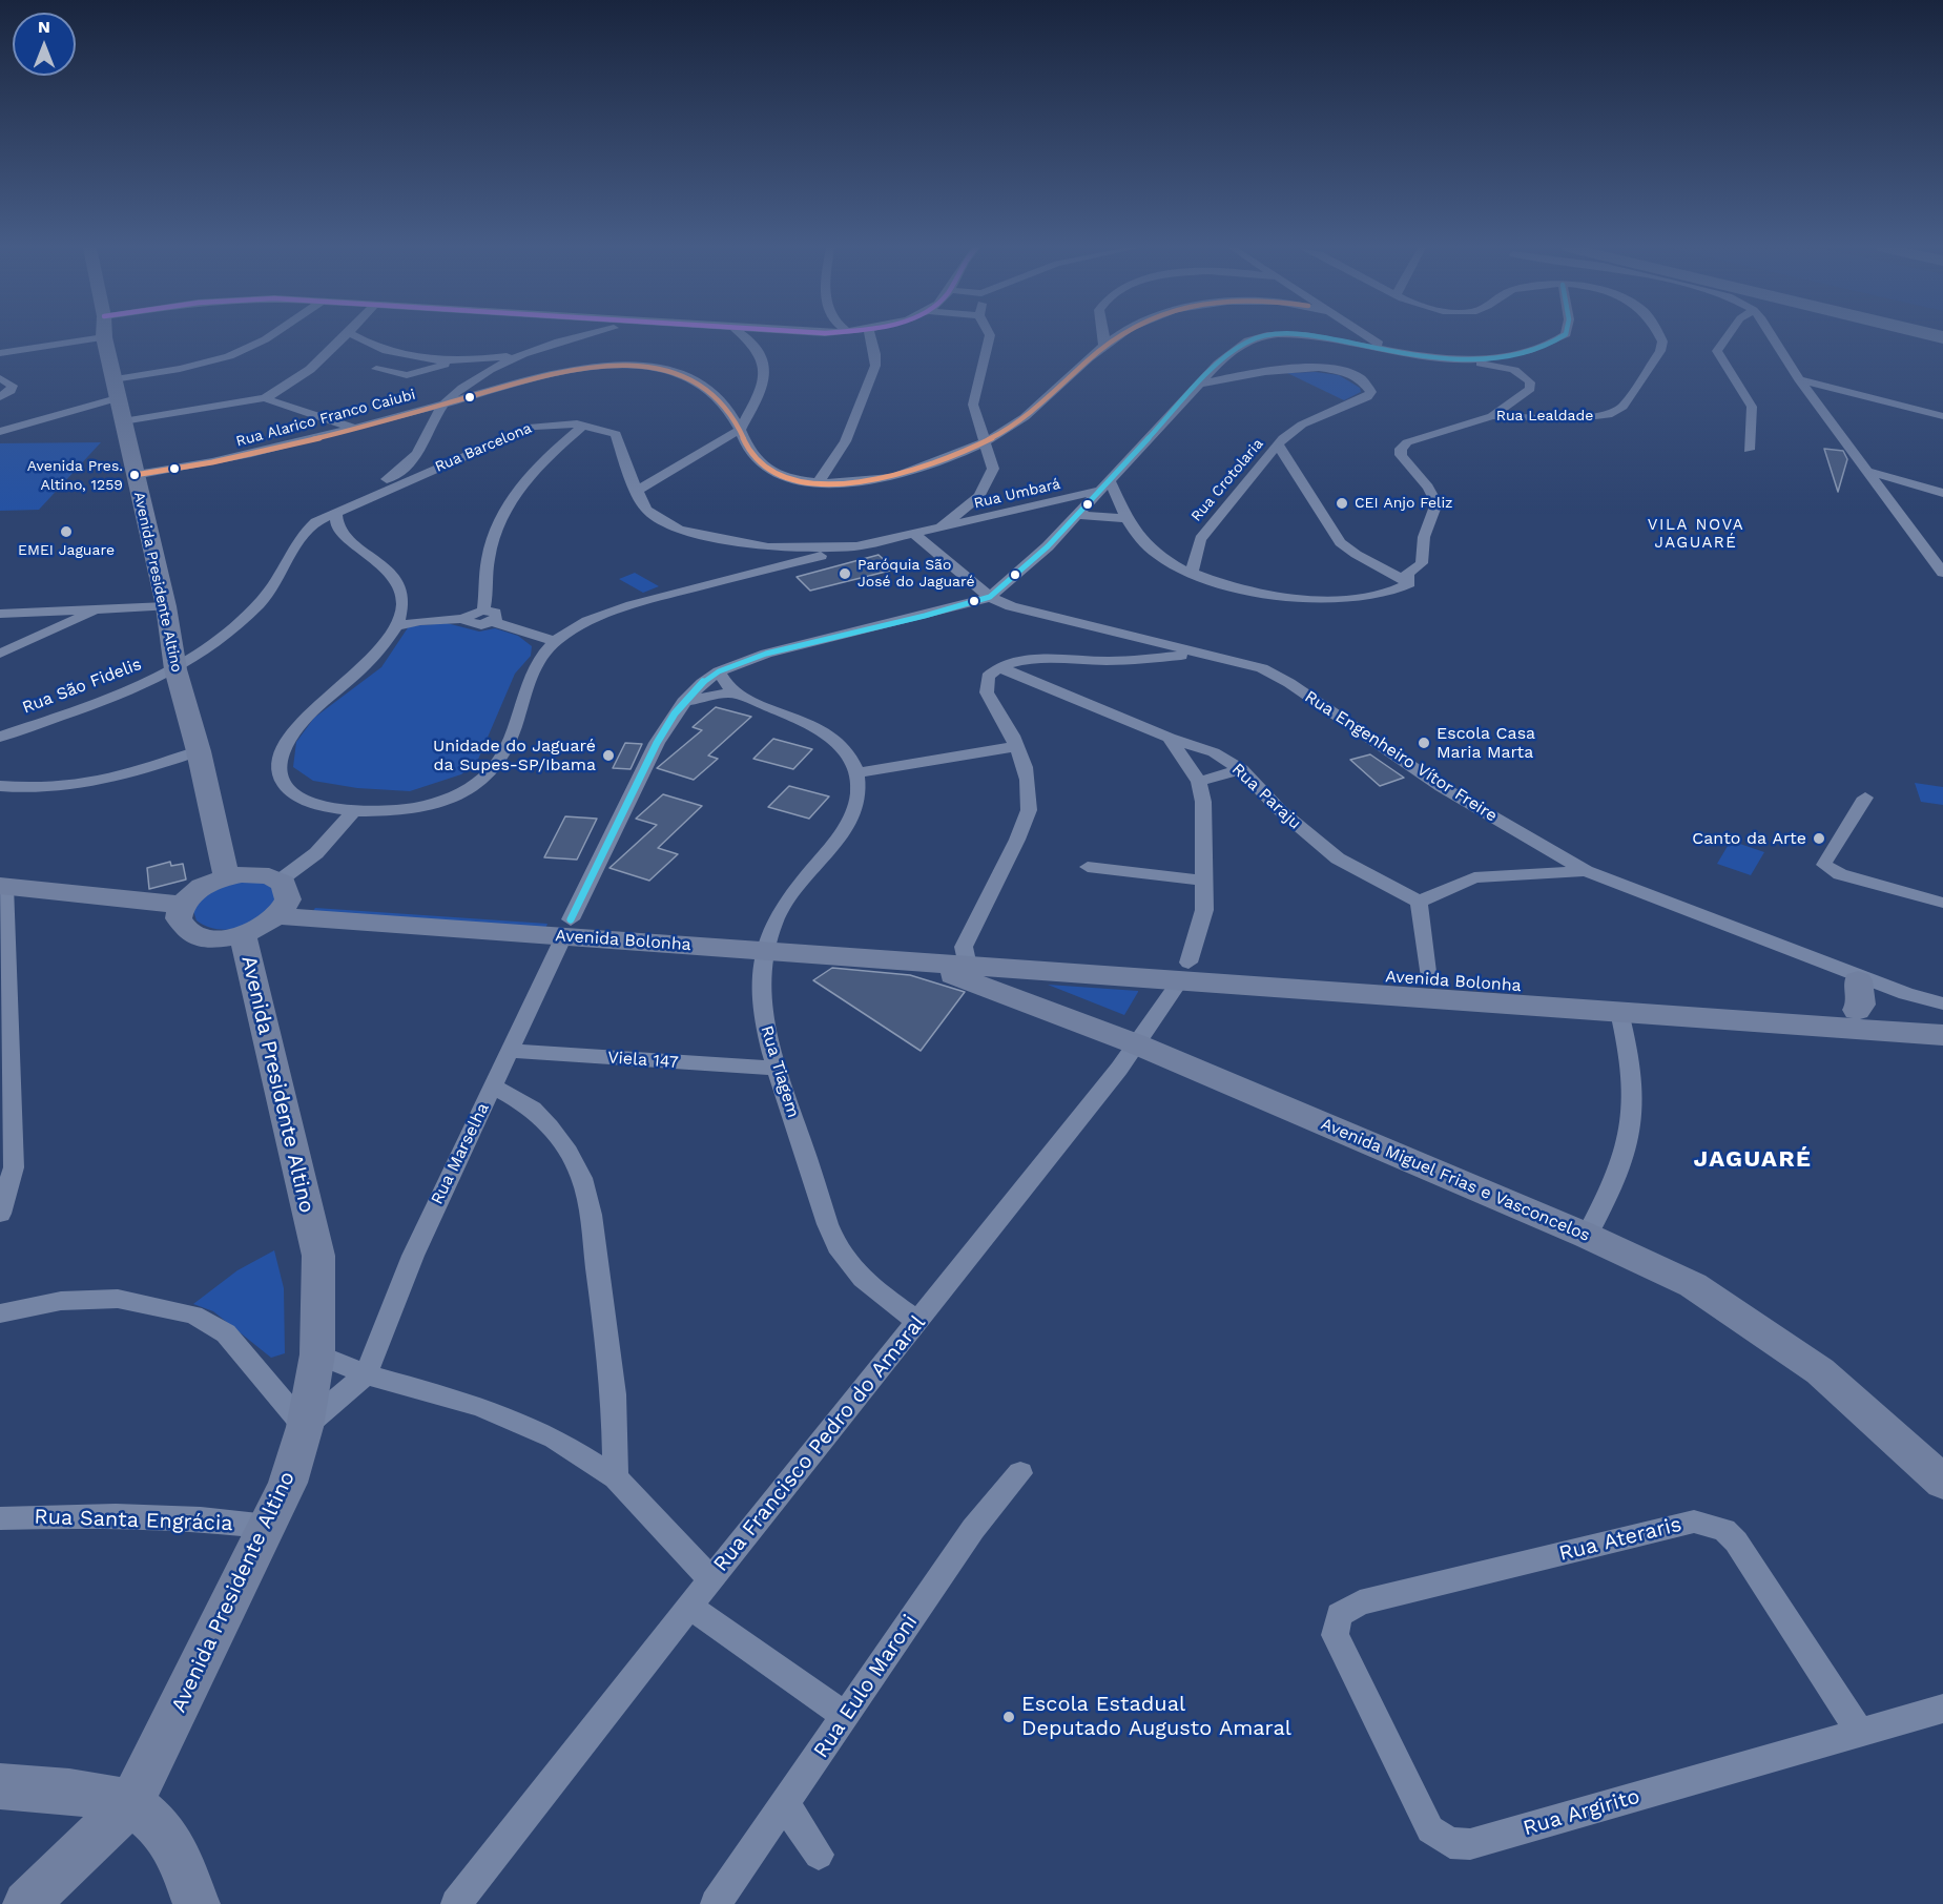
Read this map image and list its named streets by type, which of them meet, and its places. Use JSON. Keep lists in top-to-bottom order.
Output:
{
  "streets": {
    "main road": ["Avenida Presidente Altino", "Avenida Bolonha", "Avenida Miguel Frias e Vasconcelos"],
    "street": [
      "Rua Lealdade",
      "Rua Alarico Franco Caiubi",
      "Rua Barcelona",
      "Rua Crotolaria",
      "Rua Umbará",
      "Rua São Fidelis",
      "Rua Engenheiro Vítor Freire",
      "Rua Paraju",
      "Viela 147",
      "Rua Tiagem",
      "Rua Marselha",
      "Rua Francisco Pedro do Amaral",
      "Rua Santa Engrácia",
      "Rua Ateraris",
      "Rua Eulo Maroni",
      "Rua Argirito"
    ]
  },
  "crossings": [
    ["Rua Alarico Franco Caiubi", "Rua Barcelona"],
    ["Rua Alarico Franco Caiubi", "Avenida Presidente Altino"],
    ["Rua Barcelona", "Rua Umbará"],
    ["Rua Barcelona", "Avenida Presidente Altino"],
    ["Rua Barcelona", "Rua São Fidelis"],
    ["Rua Barcelona", "Rua Engenheiro Vítor Freire"],
    ["Rua Crotolaria", "Rua Marselha"],
    ["Rua Umbará", "Rua Marselha"],
    ["Avenida Presidente Altino", "Rua São Fidelis"],
    ["Avenida Presidente Altino", "Avenida Bolonha"],
    ["Avenida Presidente Altino", "Rua Santa Engrácia"],
    ["Rua Engenheiro Vítor Freire", "Avenida Bolonha"],
    ["Rua Engenheiro Vítor Freire", "Rua Marselha"],
    ["Rua Paraju", "Rua Francisco Pedro do Amaral"],
    ["Avenida Bolonha", "Rua Tiagem"],
    ["Avenida Bolonha", "Rua Marselha"],
    ["Avenida Bolonha", "Avenida Miguel Frias e Vasconcelos"],
    ["Avenida Bolonha", "Rua Francisco Pedro do Amaral"],
    ["Viela 147", "Rua Tiagem"],
    ["Viela 147", "Rua Marselha"],
    ["Rua Tiagem", "Rua Francisco Pedro do Amaral"],
    ["Avenida Miguel Frias e Vasconcelos", "Rua Francisco Pedro do Amaral"],
    ["Rua Ateraris", "Rua Argirito"]
  ],
  "districts": ["VILA NOVA JAGUARÉ", "JAGUARÉ"],
  "places": [
    "Avenida Pres. Altino, 1259",
    "CEI Anjo Feliz",
    "EMEI Jaguare",
    "Paróquia São José do Jaguaré",
    "Escola Casa Maria Marta",
    "Unidade do Jaguaré da Supes-SP/Ibama",
    "Canto da Arte",
    "Escola Estadual Deputado Augusto Amaral"
  ],
  "north": "top"
}
